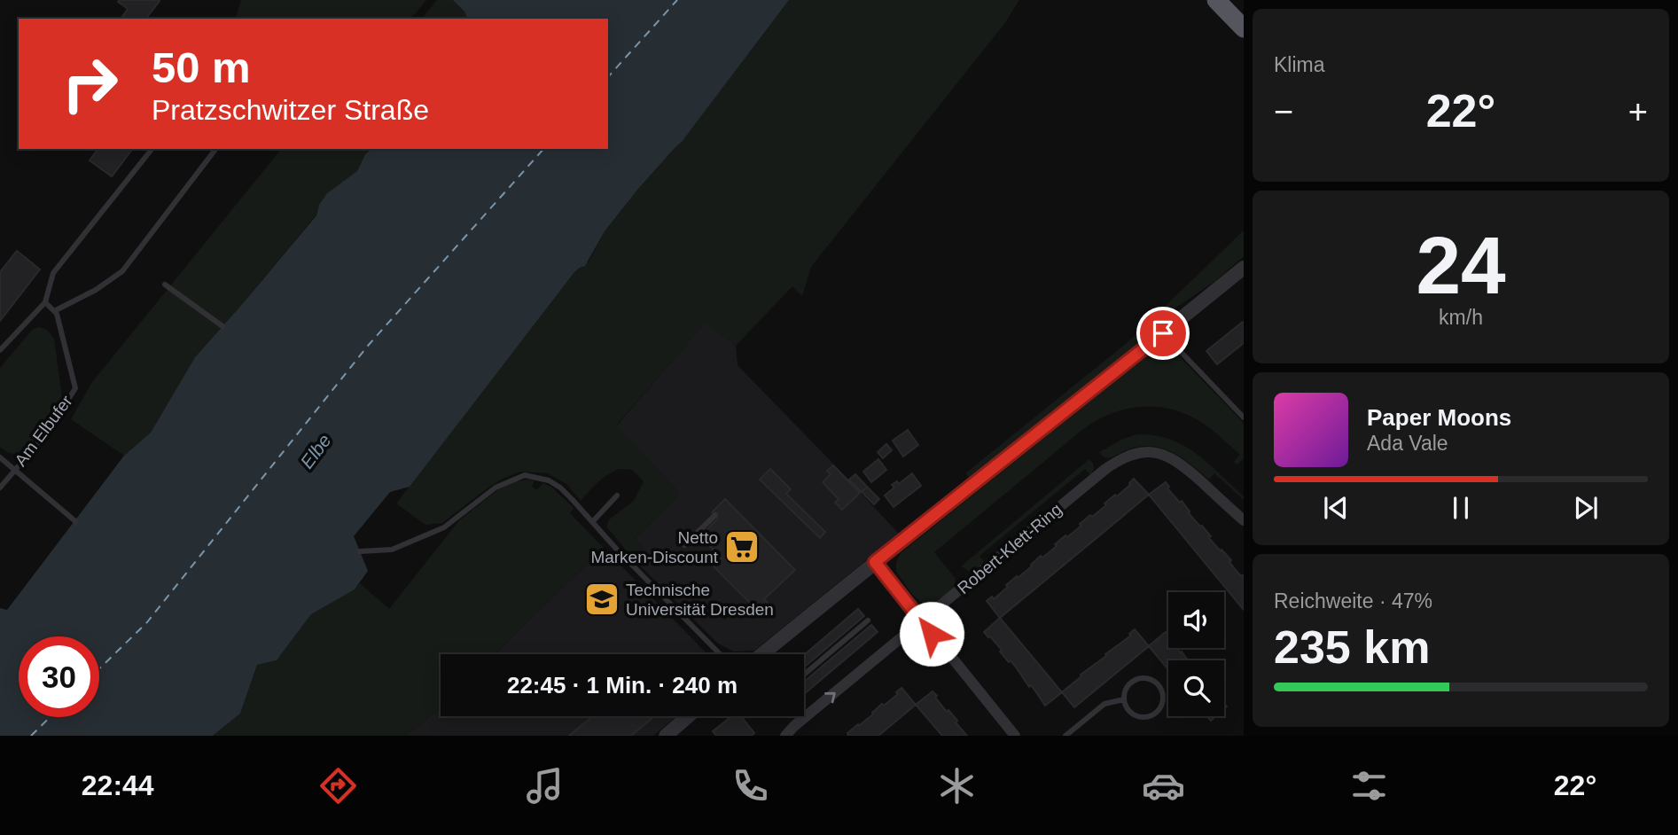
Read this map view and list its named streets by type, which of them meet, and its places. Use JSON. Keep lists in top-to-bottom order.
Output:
{
  "streets": {
    "street": ["Robert-Klett-Ring"],
    "lane": ["Am Elbufer"]
  },
  "water": ["Elbe"],
  "places": {
    "supermarket": ["Netto Marken-Discount"],
    "school or university": ["Technische Universität Dresden"]
  },
  "page": {
    "tile": [
      "Klima",
      ["24", "km/h"],
      ["Reichweite · 47%", "235 km"]
    ],
    "turn": ["50 m", "Pratzschwitzer Straße"],
    "heat": ["−", "22°", "+"],
    "song": ["Paper Moons", "Ada Vale"],
    "limit": "30",
    "trip": "22:45 · 1 Min. · 240 m",
    "tabs": ["22:44", "22°"]
  }
}
